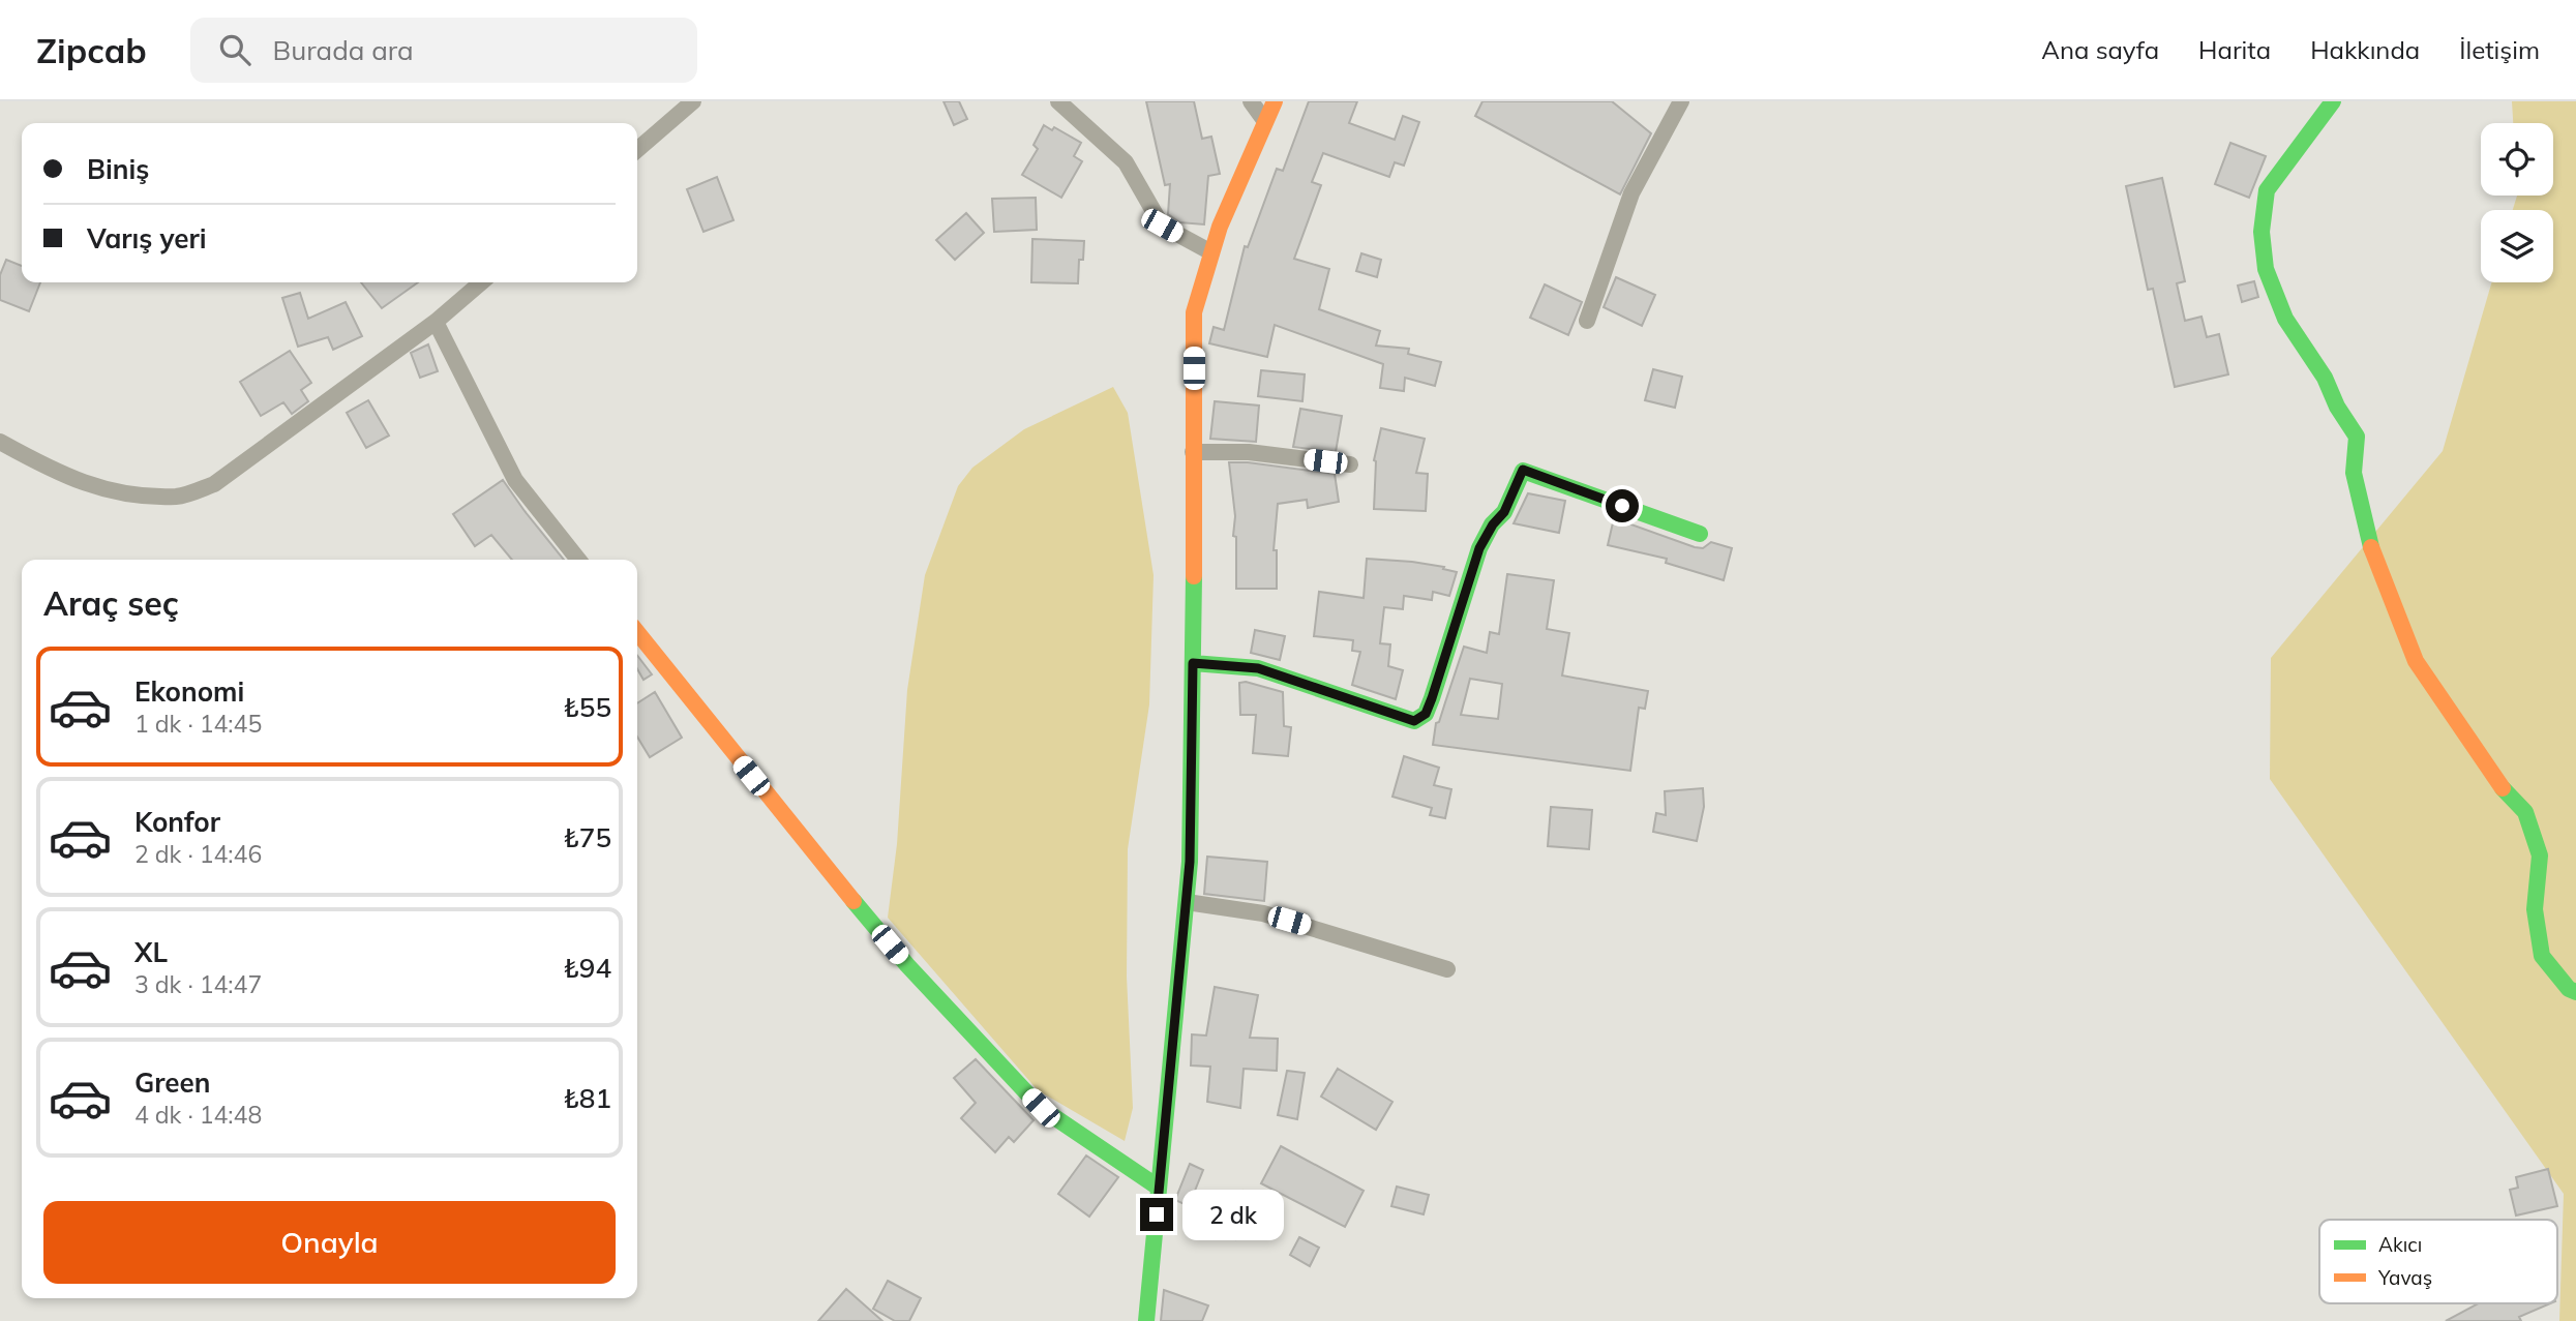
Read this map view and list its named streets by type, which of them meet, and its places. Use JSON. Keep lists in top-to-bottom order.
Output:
{
  "legend": ["Akıcı", "Yavaş"],
  "page": {
    "header": "Zipcab",
    "search": "Burada ara",
    "nav": [
      "Ana sayfa",
      "Harita",
      "Hakkında",
      "İletişim"
    ],
    "banner": ["Biniş", "Varış yeri"],
    "heading": "Araç seç",
    "list": [
      {
        "name": "Ekonomi",
        "note": "1 dk · 14:45",
        "value": "₺55"
      },
      {
        "name": "Konfor",
        "note": "2 dk · 14:46",
        "value": "₺75"
      },
      {
        "name": "XL",
        "note": "3 dk · 14:47",
        "value": "₺94"
      },
      {
        "name": "Green",
        "note": "4 dk · 14:48",
        "value": "₺81"
      }
    ],
    "buttons": "Onayla",
    "bubble": "2 dk"
  }
}
